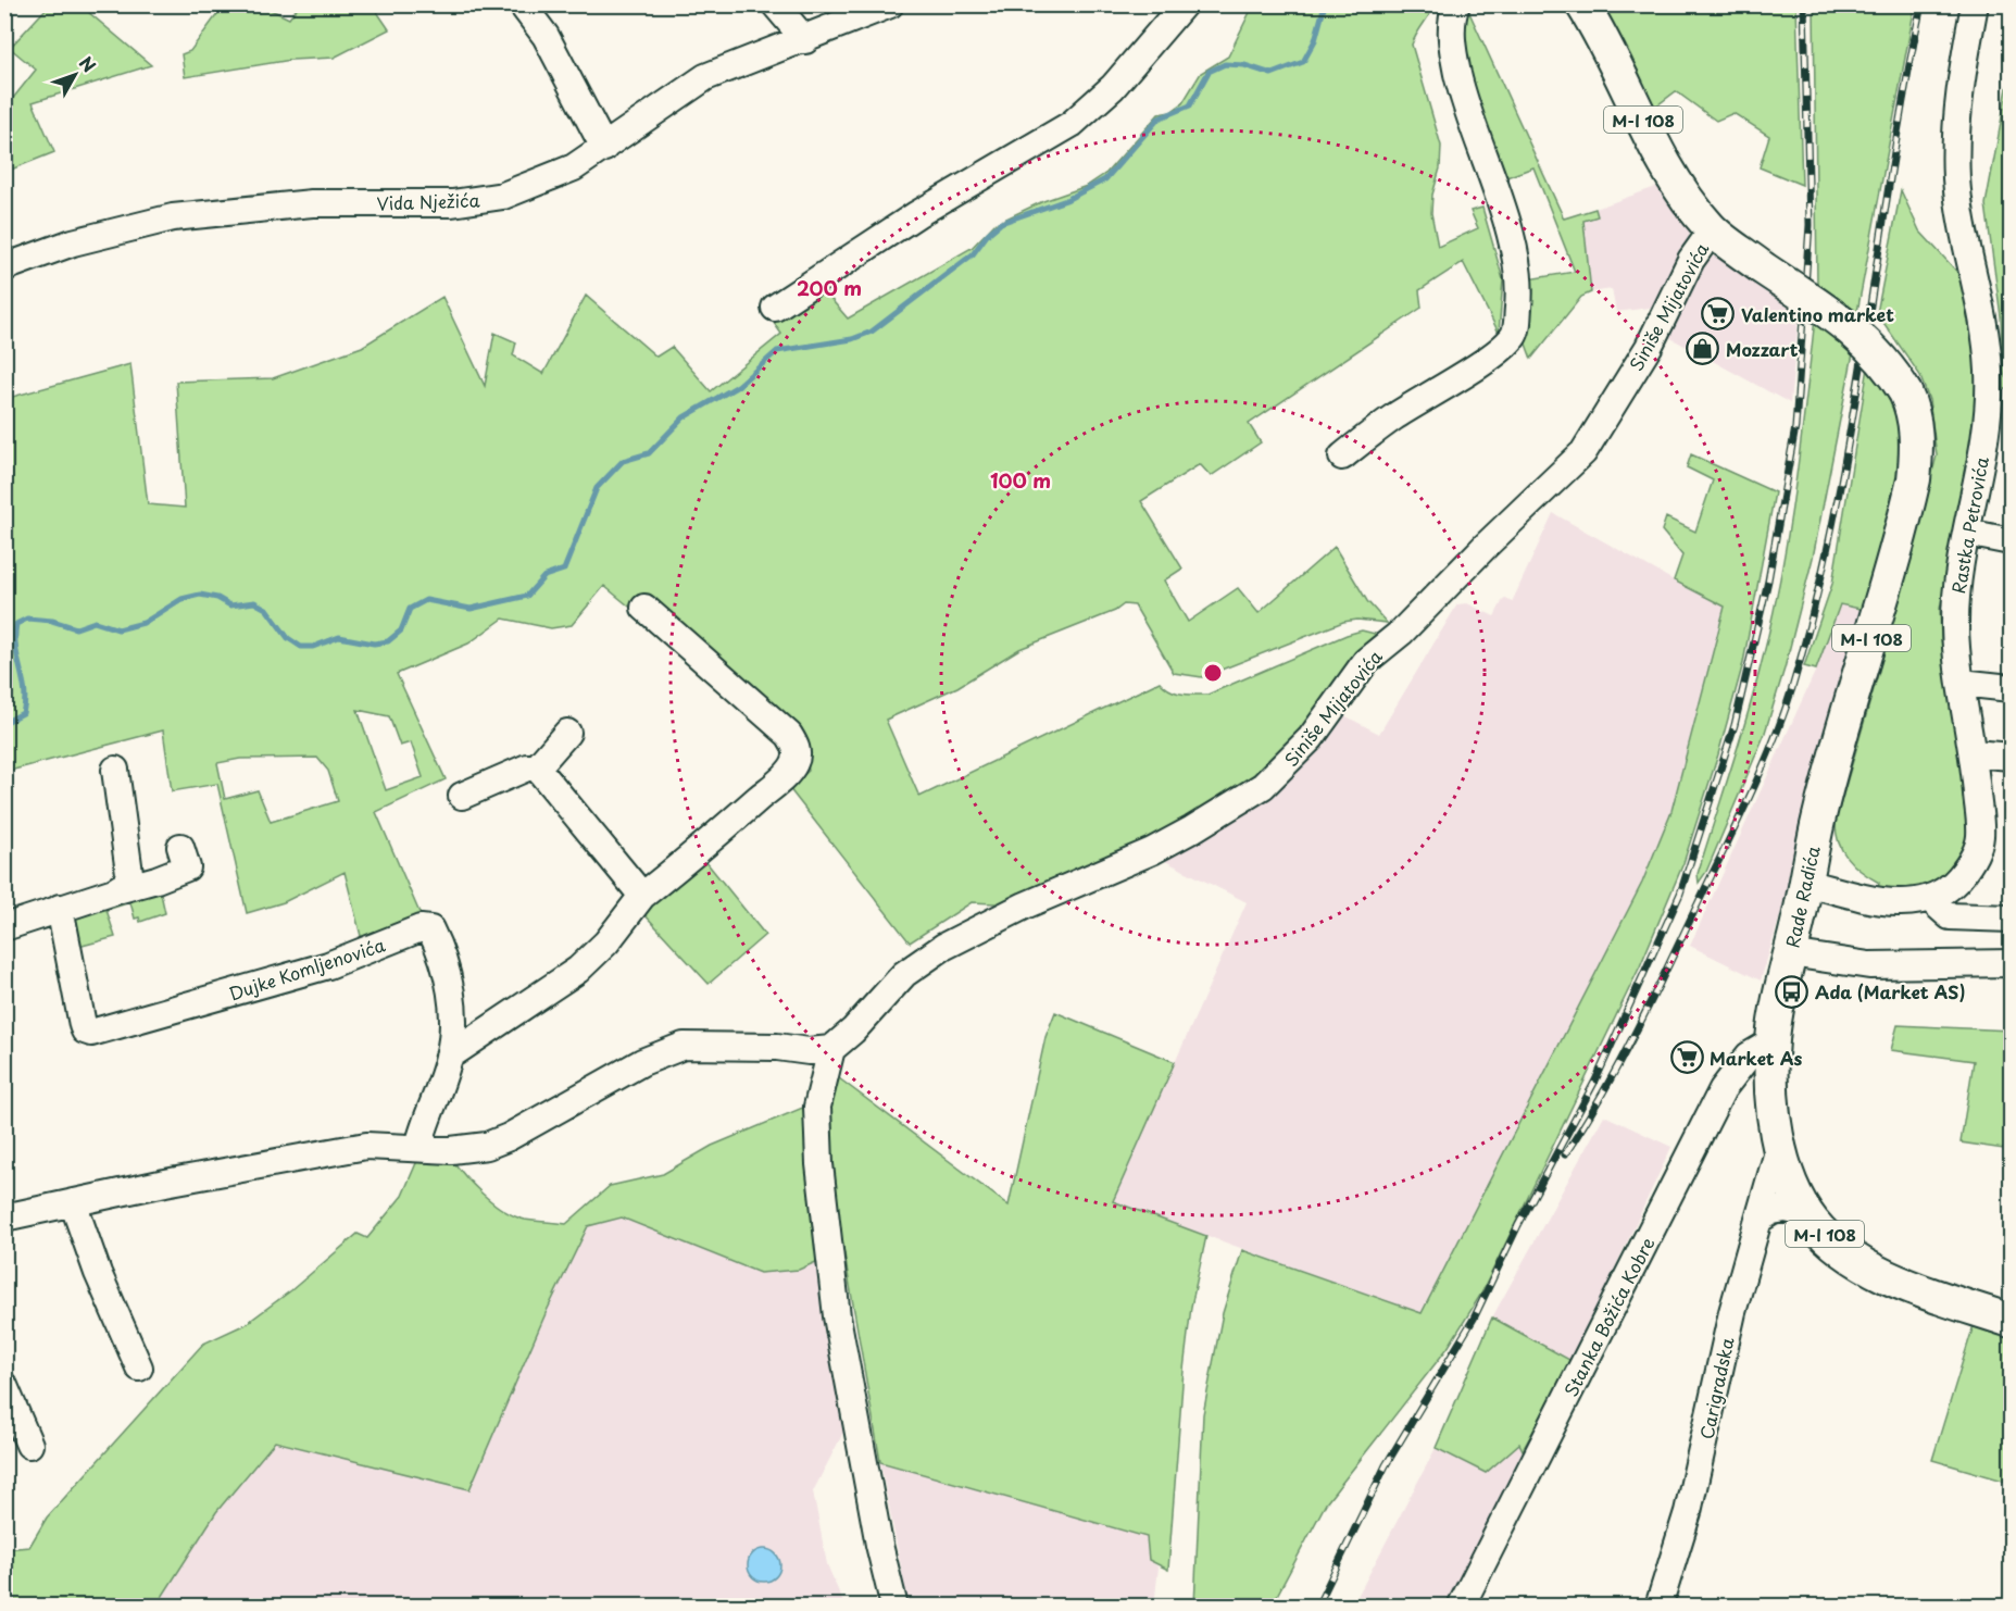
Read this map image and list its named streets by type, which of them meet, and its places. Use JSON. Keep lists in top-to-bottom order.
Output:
{
  "streets": {
    "main road": ["M-I 108", "Rade Radića"],
    "street": [
      "Vida Nježića",
      "Siniše Mijatovića",
      "Rastka Petrovića",
      "Dujke Komljenovića",
      "Stanka Božića Kobre",
      "Carigradska"
    ]
  },
  "crossings": [
    ["M-I 108", "Siniše Mijatovića"],
    ["M-I 108", "Rade Radića"],
    ["Siniše Mijatovića", "Rade Radića"],
    ["Rastka Petrovića", "Rade Radića"],
    ["Rade Radića", "Stanka Božića Kobre"],
    ["Rade Radića", "Carigradska"]
  ],
  "places": {
    "supermarket": ["Valentino market", "Market As"],
    "shop": ["Mozzart"],
    "bus stop": ["Ada (Market AS)"]
  },
  "north": "top right",
  "rings": ["200 m", "100 m"]
}
